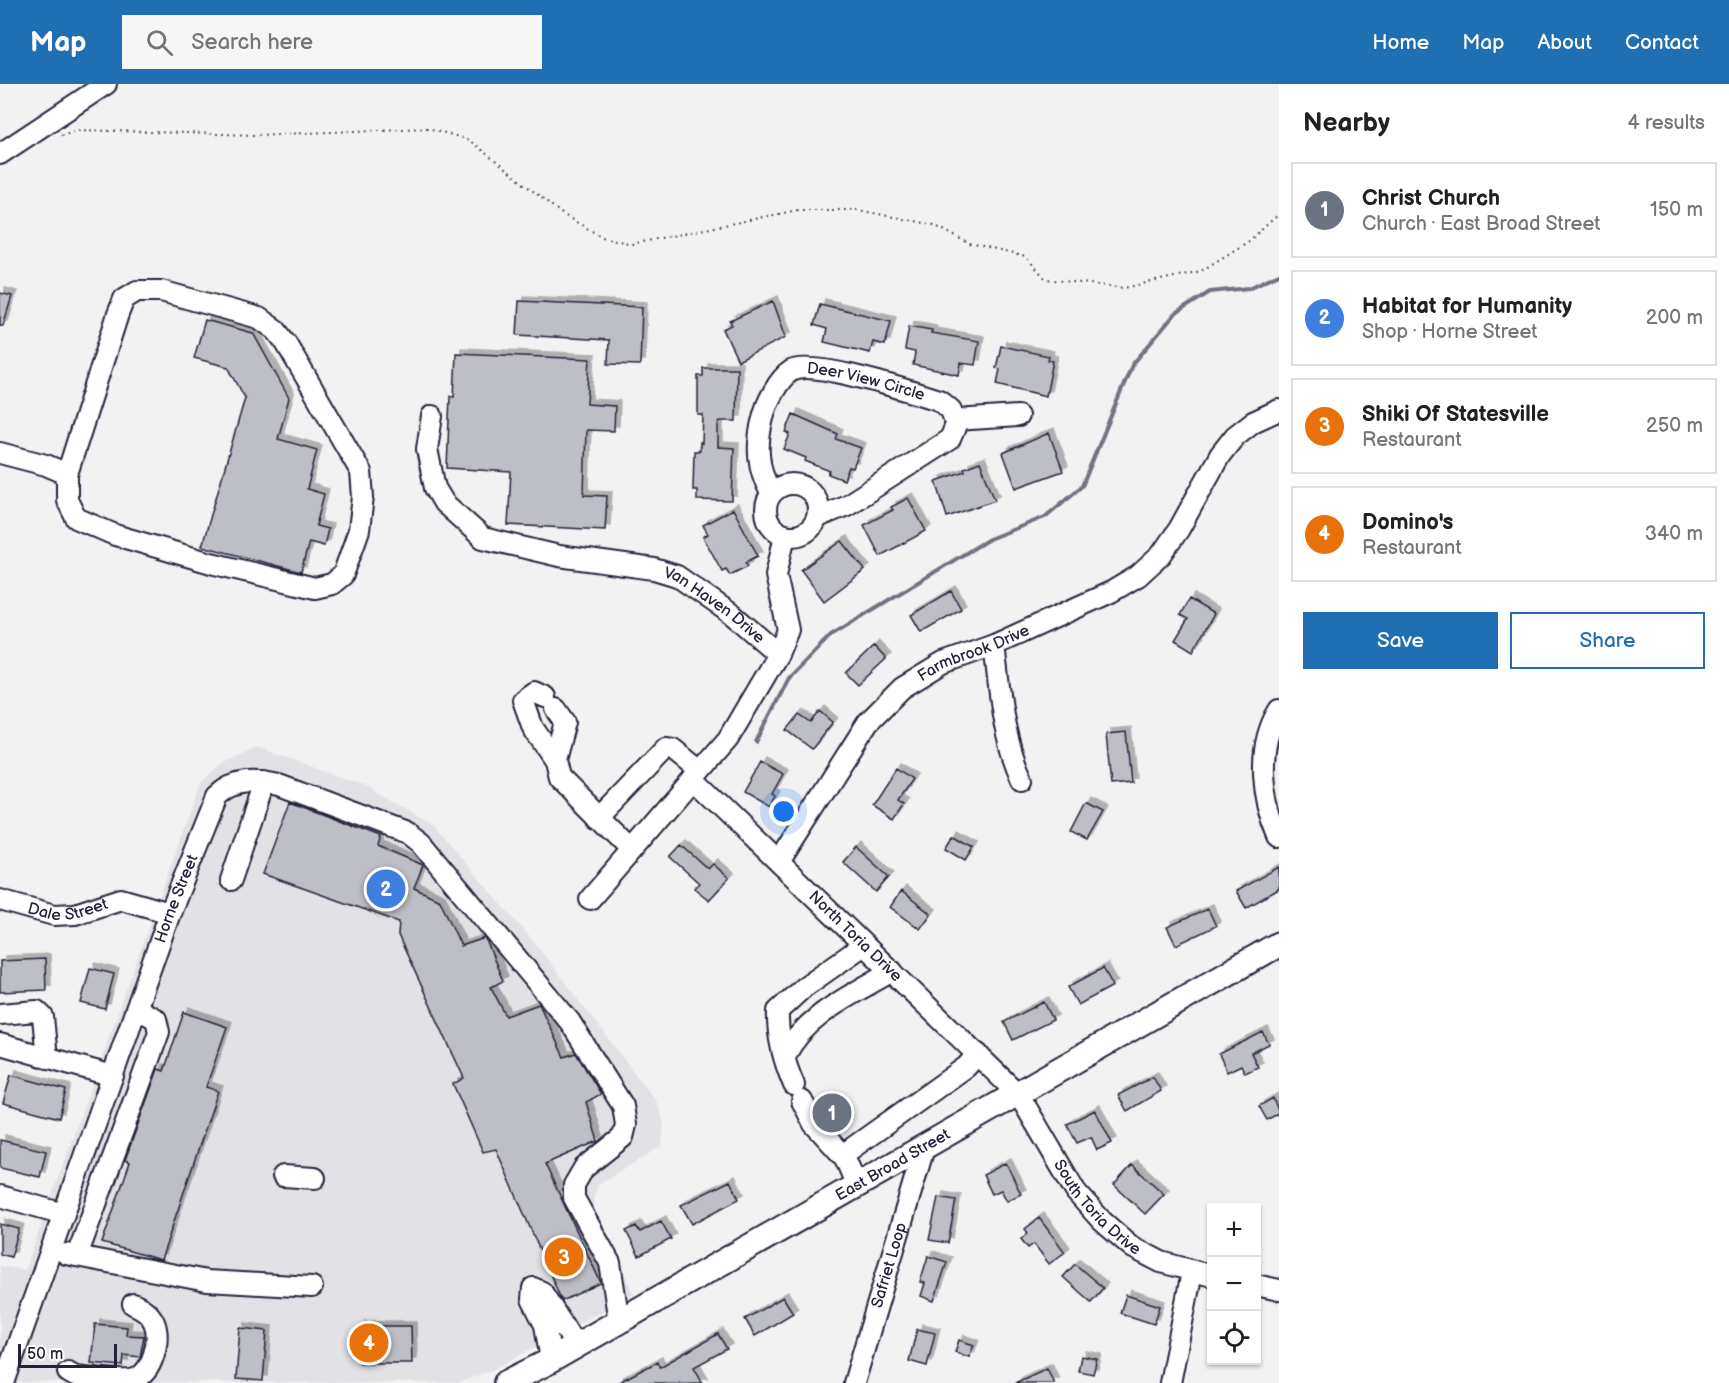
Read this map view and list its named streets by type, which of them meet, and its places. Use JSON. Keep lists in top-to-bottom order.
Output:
{
  "streets": {
    "main road": ["East Broad Street"],
    "street": [
      "Deer View Circle",
      "Van Haven Drive",
      "Farmbrook Drive",
      "Horne Street",
      "Dale Street",
      "North Toria Drive",
      "South Toria Drive",
      "Safriet Loop"
    ]
  },
  "crossings": [
    ["Van Haven Drive", "North Toria Drive"],
    ["Farmbrook Drive", "North Toria Drive"],
    ["Horne Street", "Dale Street"],
    ["Horne Street", "East Broad Street"],
    ["North Toria Drive", "East Broad Street"],
    ["North Toria Drive", "South Toria Drive"],
    ["East Broad Street", "South Toria Drive"],
    ["East Broad Street", "Safriet Loop"]
  ],
  "scale_bar": "50 m",
  "page": {
    "header": "Map",
    "search": "Search here",
    "nav": [
      "Home",
      "Map",
      "About",
      "Contact"
    ],
    "heading": ["Nearby", "4 results"],
    "list": [
      {
        "mark": "1",
        "name": "Christ Church",
        "note": "Church · East Broad Street",
        "value": "150 m"
      },
      {
        "mark": "2",
        "name": "Habitat for Humanity",
        "note": "Shop · Horne Street",
        "value": "200 m"
      },
      {
        "mark": "3",
        "name": "Shiki Of Statesville",
        "note": "Restaurant",
        "value": "250 m"
      },
      {
        "mark": "4",
        "name": "Domino's",
        "note": "Restaurant",
        "value": "340 m"
      }
    ],
    "buttons": ["Save", "Share"],
    "pins": [
      "2",
      "1",
      "3",
      "4"
    ],
    "map_buttons": ["+", "−"],
    "scale": "50 m"
  }
}
